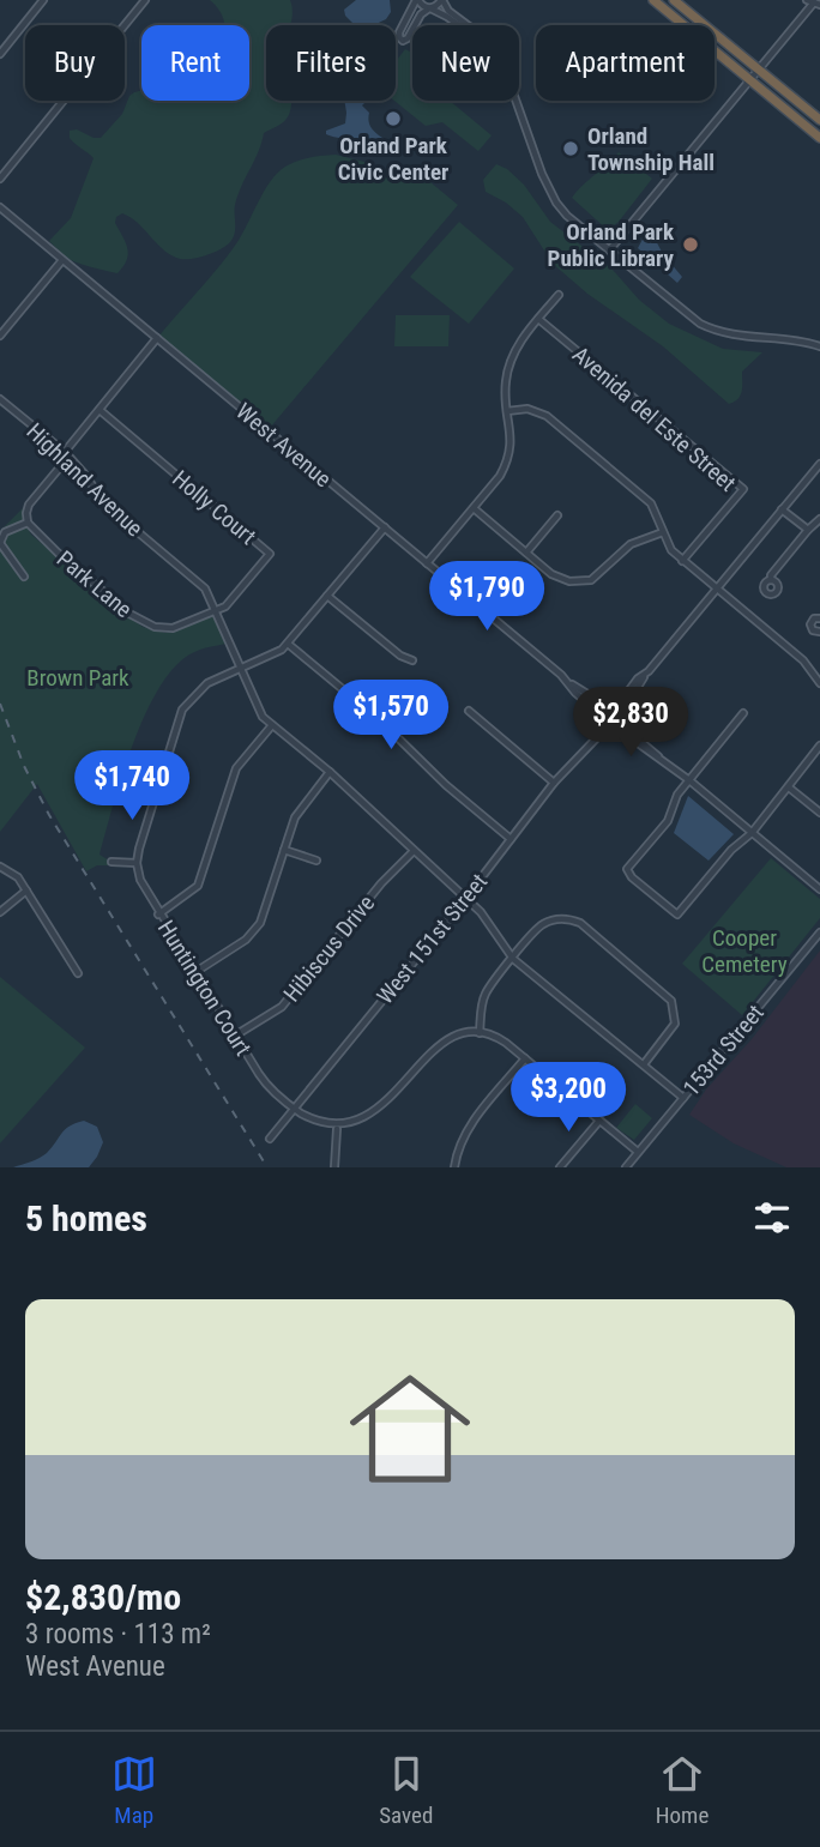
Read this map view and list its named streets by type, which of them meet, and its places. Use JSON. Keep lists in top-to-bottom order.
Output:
{
  "streets": {
    "street": [
      "Avenida del Este Street",
      "West Avenue",
      "Highland Avenue",
      "Holly Court",
      "Park Lane",
      "West 151st Street",
      "Hibiscus Drive",
      "Huntington Court",
      "153rd Street"
    ]
  },
  "crossings": [
    ["West Avenue", "West 151st Street"],
    ["Highland Avenue", "Holly Court"],
    ["Highland Avenue", "Park Lane"],
    ["Highland Avenue", "West 151st Street"],
    ["Highland Avenue", "Hibiscus Drive"],
    ["Highland Avenue", "153rd Street"],
    ["Holly Court", "Park Lane"],
    ["West 151st Street", "Huntington Court"],
    ["Hibiscus Drive", "Huntington Court"]
  ],
  "parks": ["Brown Park", "Cooper Cemetery"],
  "places": ["Orland Park Civic Center", "Orland Township Hall", "Orland Park Public Library"],
  "page": {
    "chip": [
      "Buy",
      "Rent",
      "Filters",
      "New",
      "Apartment"
    ],
    "price": [
      "$1,790",
      "$1,570",
      "$2,830",
      "$1,740",
      "$3,200"
    ],
    "heading": "5 homes",
    "list": [
      {
        "name": "$2,830/mo",
        "note": "3 rooms · 113 m² · West Avenue"
      }
    ],
    "tabs": ["Map", "Saved", "Home"]
  }
}
